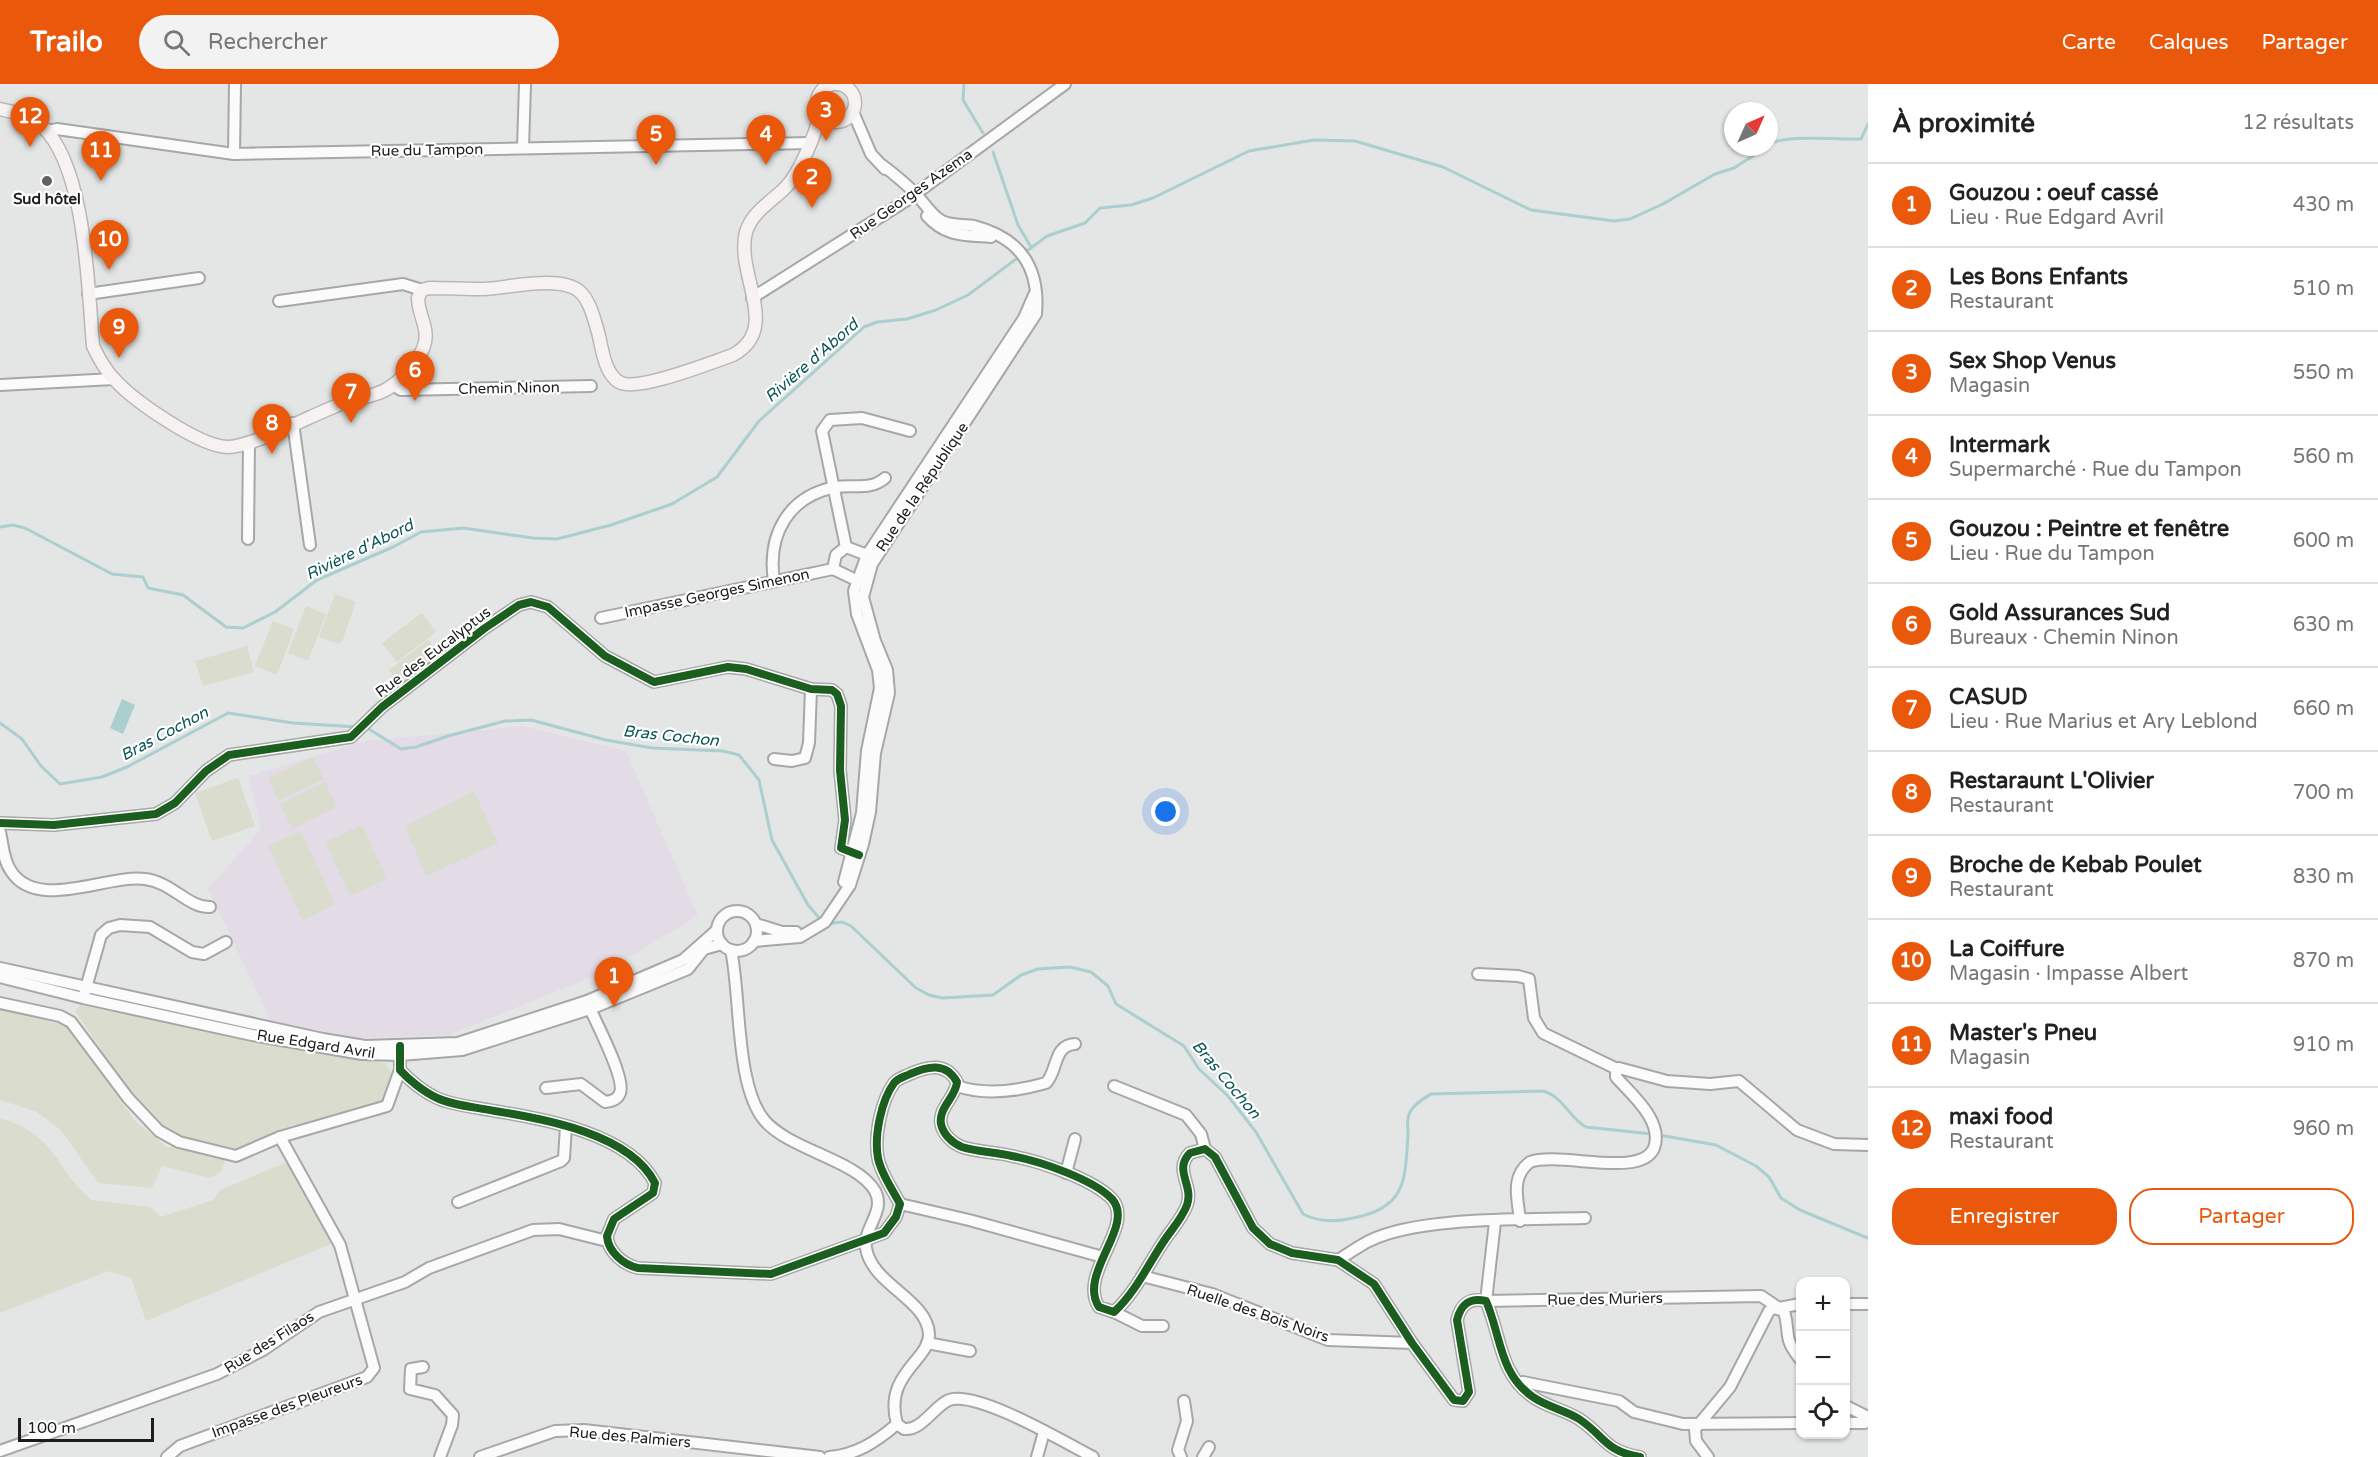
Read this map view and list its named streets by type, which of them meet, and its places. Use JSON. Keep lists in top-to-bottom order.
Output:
{
  "streets": {
    "street": [
      "Rue du Tampon",
      "Rue Georges Azema",
      "Chemin Ninon",
      "Rue de la République",
      "Impasse Georges Simenon",
      "Rue des Eucalyptus",
      "Rue Edgard Avril",
      "Rue des Muriers",
      "Ruelle des Bois Noirs",
      "Rue des Filaos",
      "Impasse des Pleureurs",
      "Rue des Palmiers"
    ]
  },
  "crossings": [
    ["Rue Georges Azema", "Rue de la République"],
    ["Rue de la République", "Rue Edgard Avril"],
    ["Rue des Filaos", "Impasse des Pleureurs"]
  ],
  "water": ["Rivière d'Abord", "Bras Cochon"],
  "places": ["Sud hôtel"],
  "scale_bar": "100 m",
  "north": "top right",
  "page": {
    "header": "Trailo",
    "search": "Rechercher",
    "nav": ["Carte", "Calques", "Partager"],
    "heading": ["À proximité", "12 résultats"],
    "pins": [
      "3",
      "12",
      "4",
      "5",
      "11",
      "2",
      "10",
      "9",
      "6",
      "7",
      "8",
      "1"
    ],
    "list": [
      {
        "mark": "1",
        "name": "Gouzou : oeuf cassé",
        "note": "Lieu · Rue Edgard Avril",
        "value": "430 m"
      },
      {
        "mark": "2",
        "name": "Les Bons Enfants",
        "note": "Restaurant",
        "value": "510 m"
      },
      {
        "mark": "3",
        "name": "Sex Shop Venus",
        "note": "Magasin",
        "value": "550 m"
      },
      {
        "mark": "4",
        "name": "Intermark",
        "note": "Supermarché · Rue du Tampon",
        "value": "560 m"
      },
      {
        "mark": "5",
        "name": "Gouzou : Peintre et fenêtre",
        "note": "Lieu · Rue du Tampon",
        "value": "600 m"
      },
      {
        "mark": "6",
        "name": "Gold Assurances Sud",
        "note": "Bureaux · Chemin Ninon",
        "value": "630 m"
      },
      {
        "mark": "7",
        "name": "CASUD",
        "note": "Lieu · Rue Marius et Ary Leblond",
        "value": "660 m"
      },
      {
        "mark": "8",
        "name": "Restaraunt L'Olivier",
        "note": "Restaurant",
        "value": "700 m"
      },
      {
        "mark": "9",
        "name": "Broche de Kebab Poulet",
        "note": "Restaurant",
        "value": "830 m"
      },
      {
        "mark": "10",
        "name": "La Coiffure",
        "note": "Magasin · Impasse Albert",
        "value": "870 m"
      },
      {
        "mark": "11",
        "name": "Master's Pneu",
        "note": "Magasin",
        "value": "910 m"
      },
      {
        "mark": "12",
        "name": "maxi food",
        "note": "Restaurant",
        "value": "960 m"
      }
    ],
    "buttons": ["Enregistrer", "Partager"],
    "map_buttons": ["+", "−"],
    "scale": "100 m"
  }
}
